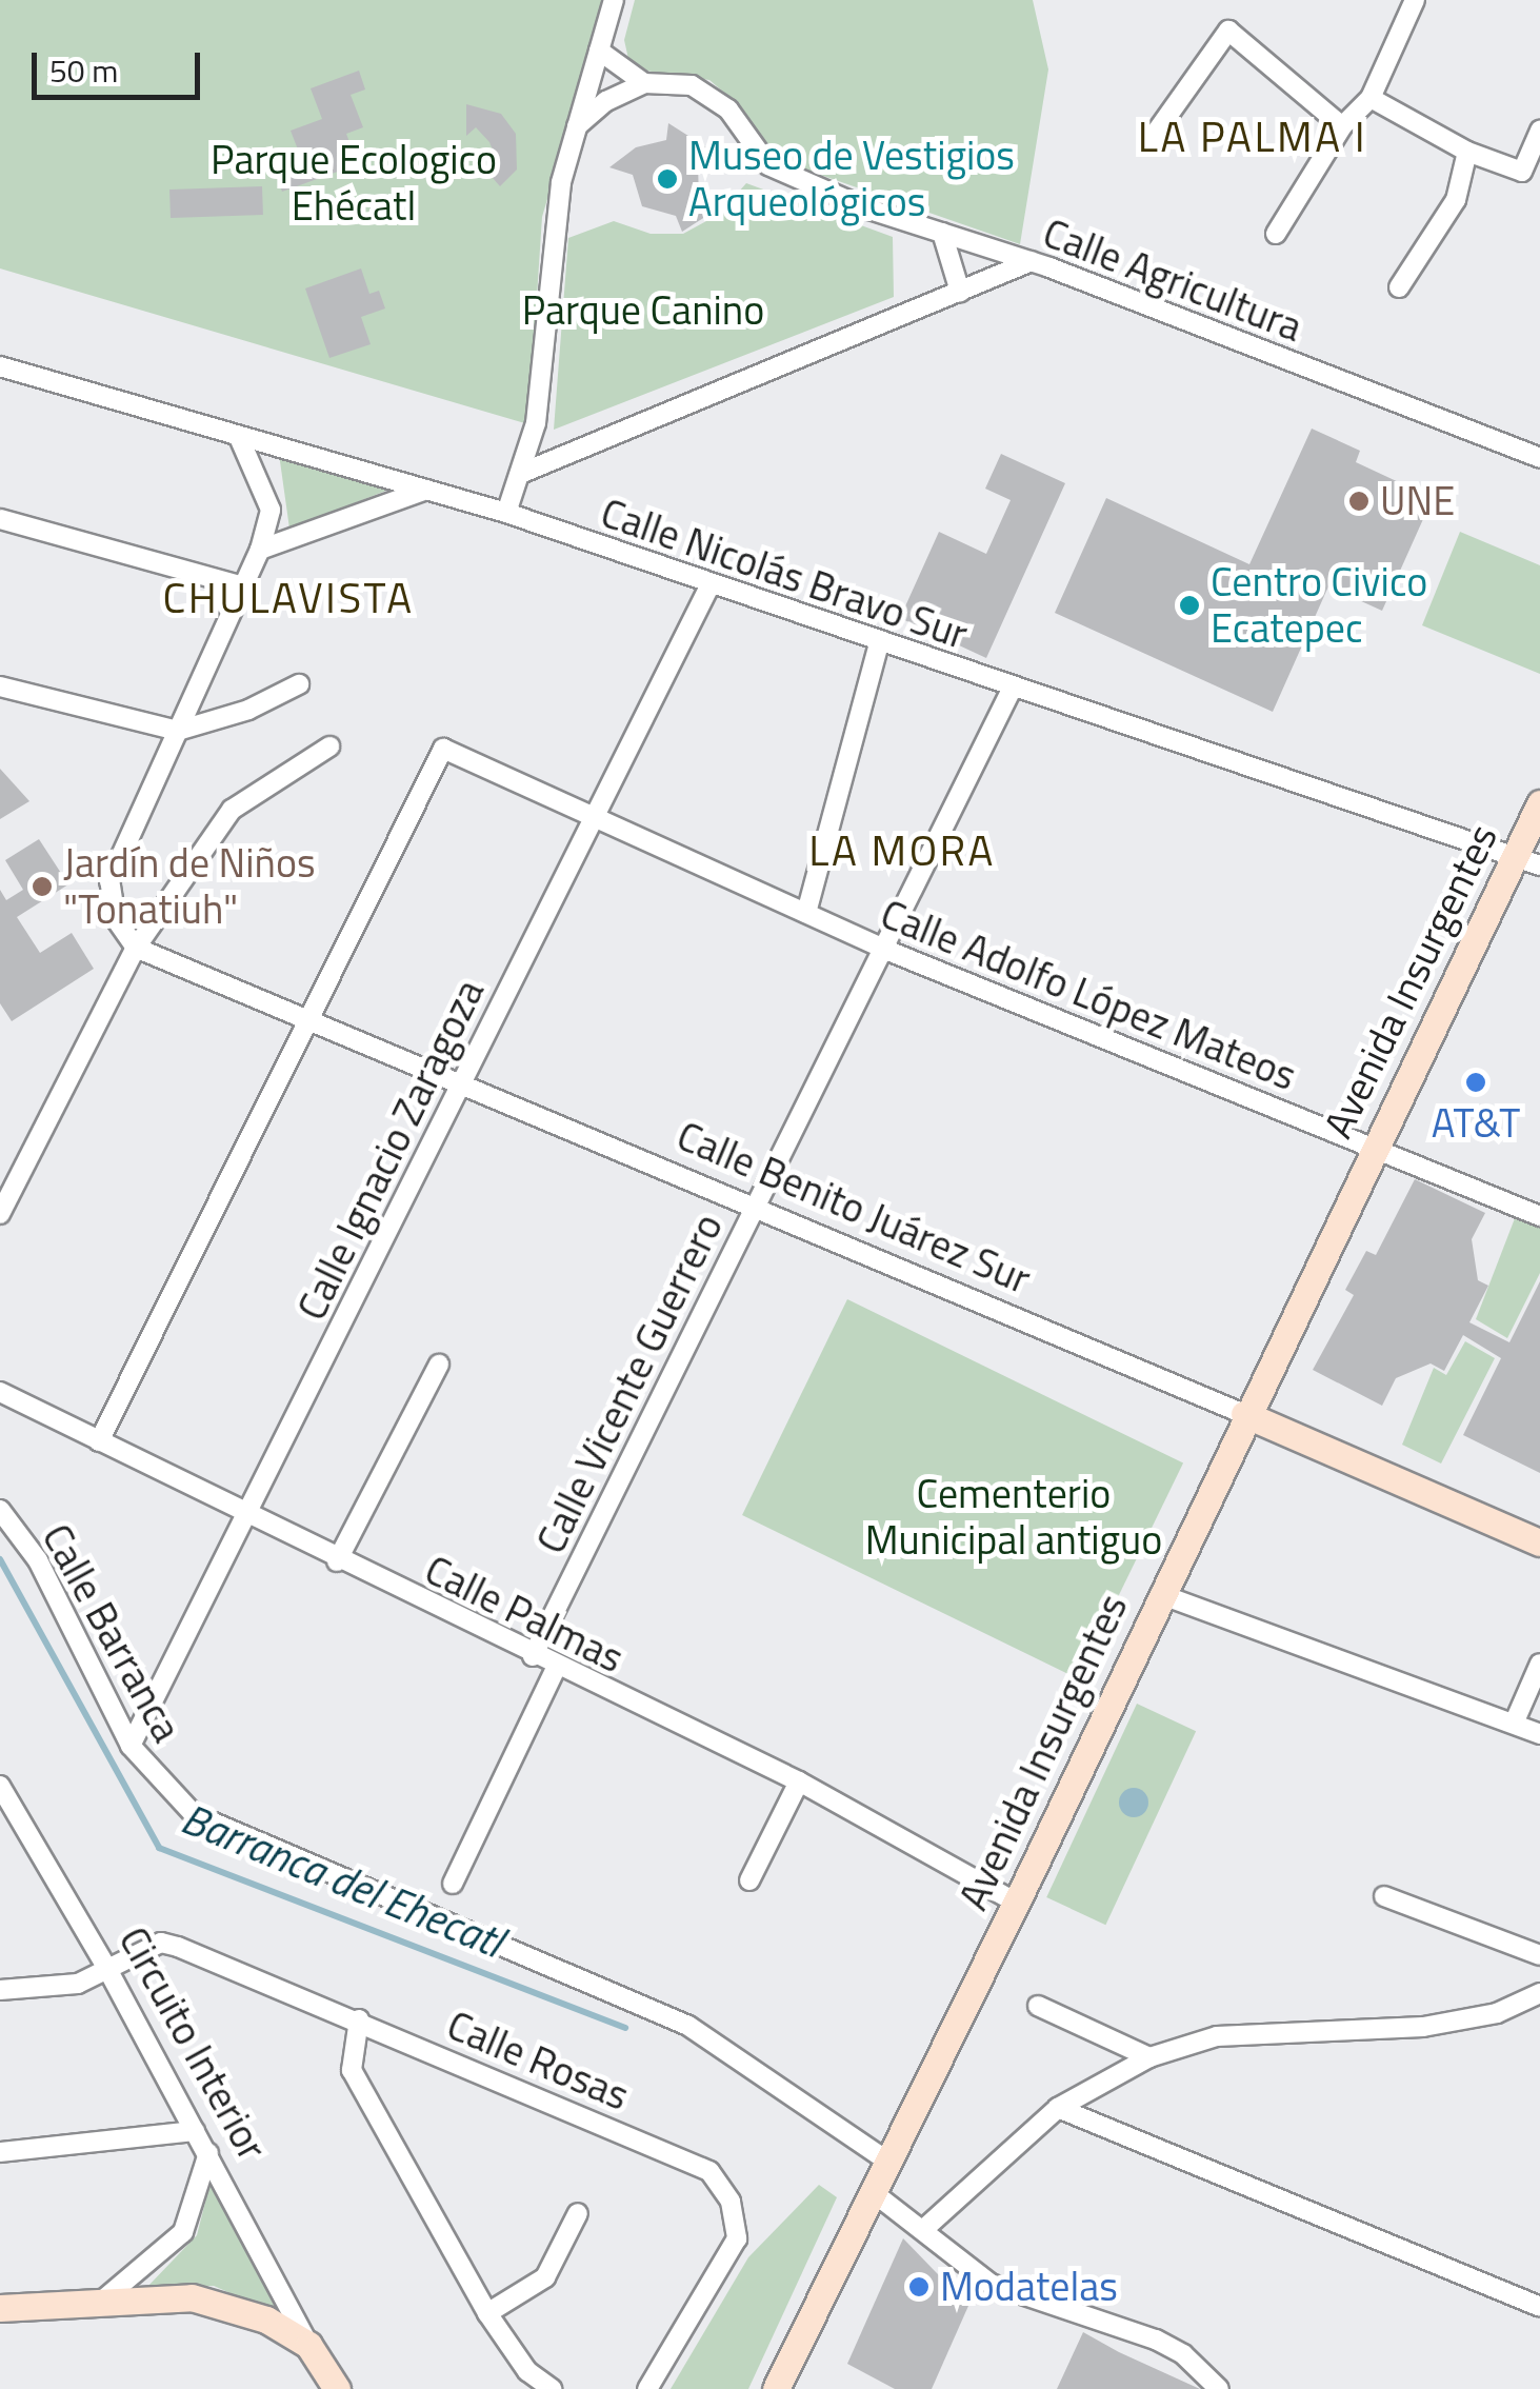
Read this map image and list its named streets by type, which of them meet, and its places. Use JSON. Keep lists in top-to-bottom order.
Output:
{
  "streets": {
    "main road": ["Avenida Insurgentes", "Calle Benito Juárez Sur", "Circuito Interior"],
    "street": [
      "Calle Agricultura",
      "Calle Nicolás Bravo Sur",
      "Calle Adolfo López Mateos",
      "Calle Ignacio Zaragoza",
      "Calle Vicente Guerrero",
      "Calle Palmas",
      "Calle Barranca",
      "Calle Rosas"
    ]
  },
  "crossings": [
    ["Calle Nicolás Bravo Sur", "Avenida Insurgentes"],
    ["Calle Nicolás Bravo Sur", "Calle Ignacio Zaragoza"],
    ["Calle Nicolás Bravo Sur", "Calle Vicente Guerrero"],
    ["Avenida Insurgentes", "Calle Adolfo López Mateos"],
    ["Avenida Insurgentes", "Calle Benito Juárez Sur"],
    ["Avenida Insurgentes", "Calle Palmas"],
    ["Avenida Insurgentes", "Calle Barranca"],
    ["Calle Adolfo López Mateos", "Calle Ignacio Zaragoza"],
    ["Calle Adolfo López Mateos", "Calle Benito Juárez Sur"],
    ["Calle Adolfo López Mateos", "Calle Vicente Guerrero"],
    ["Calle Ignacio Zaragoza", "Calle Benito Juárez Sur"],
    ["Calle Ignacio Zaragoza", "Calle Palmas"],
    ["Calle Ignacio Zaragoza", "Calle Barranca"],
    ["Calle Benito Juárez Sur", "Calle Vicente Guerrero"],
    ["Calle Vicente Guerrero", "Calle Palmas"],
    ["Circuito Interior", "Calle Rosas"]
  ],
  "districts": ["LA PALMA I", "CHULAVISTA", "LA MORA"],
  "water": ["Barranca del Ehecatl"],
  "parks": ["Parque Ecologico Ehécatl", "Parque Canino", "Cementerio Municipal antiguo"],
  "places": [
    "Museo de Vestigios Arqueológicos",
    "UNE",
    "Centro Civico Ecatepec",
    "Jardín de Niños \"Tonatiuh\"",
    "AT&T",
    "Modatelas"
  ],
  "scale_bar": "50 m"
}
